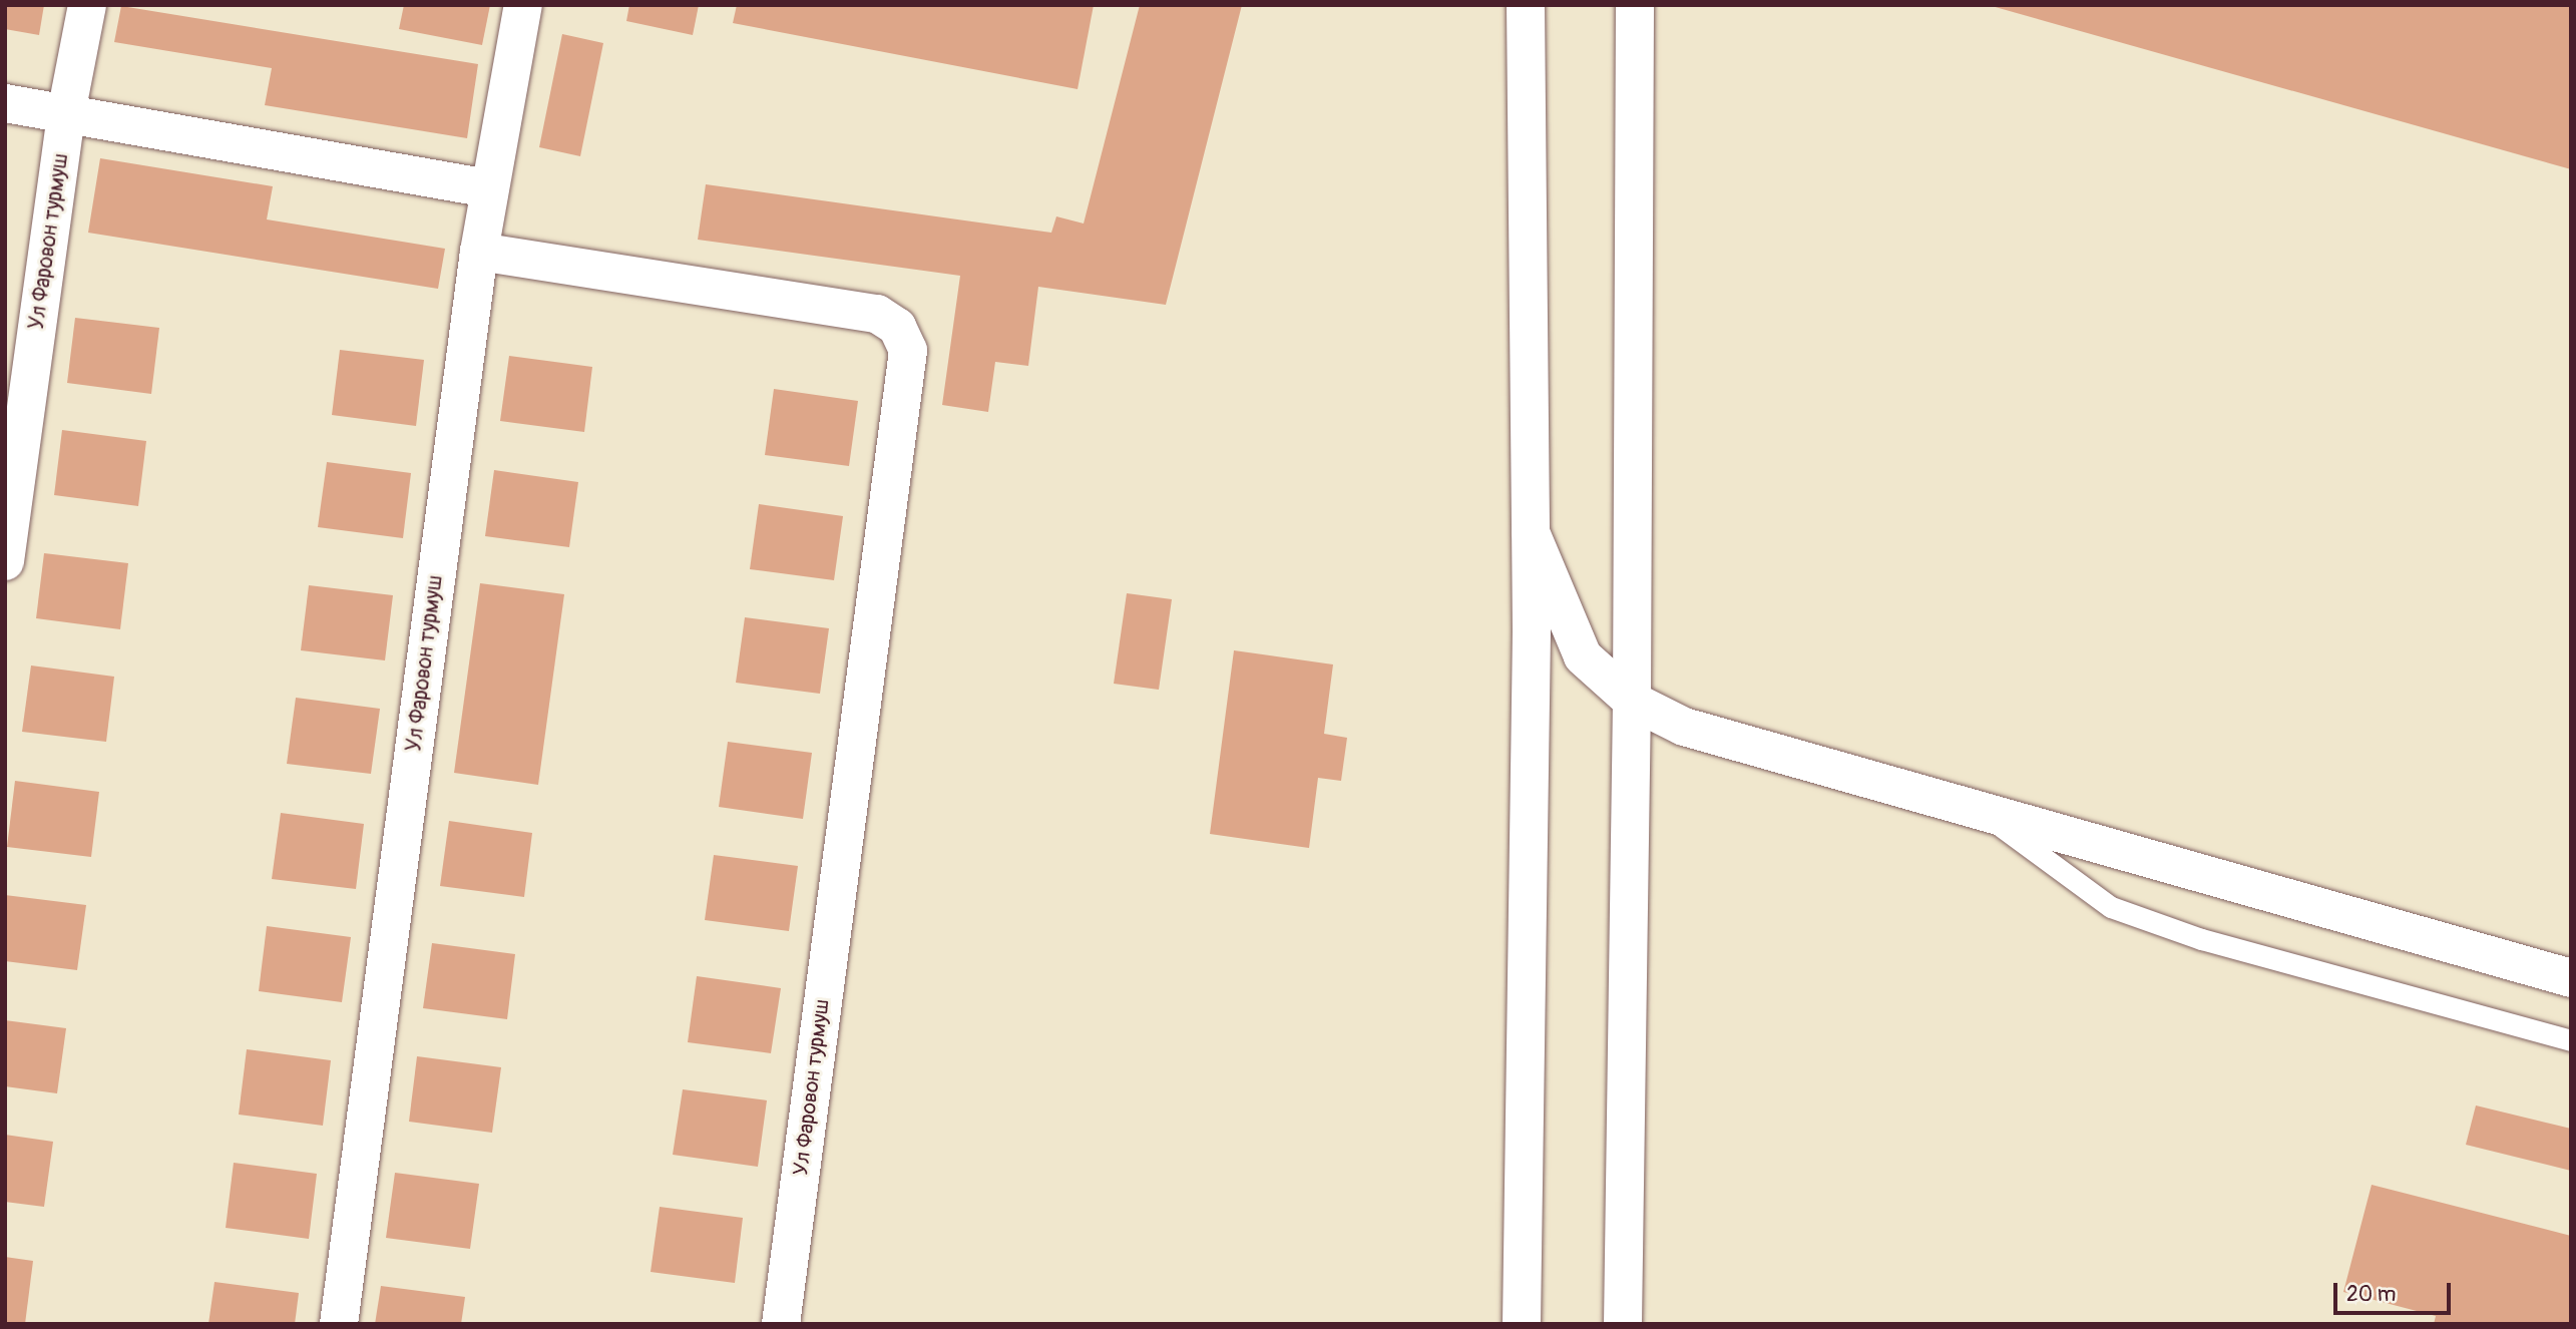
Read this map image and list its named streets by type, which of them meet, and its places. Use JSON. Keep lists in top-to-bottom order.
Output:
{
  "streets": {
    "street": ["Ул Фаровон турмуш"]
  },
  "scale_bar": "20 m"
}
